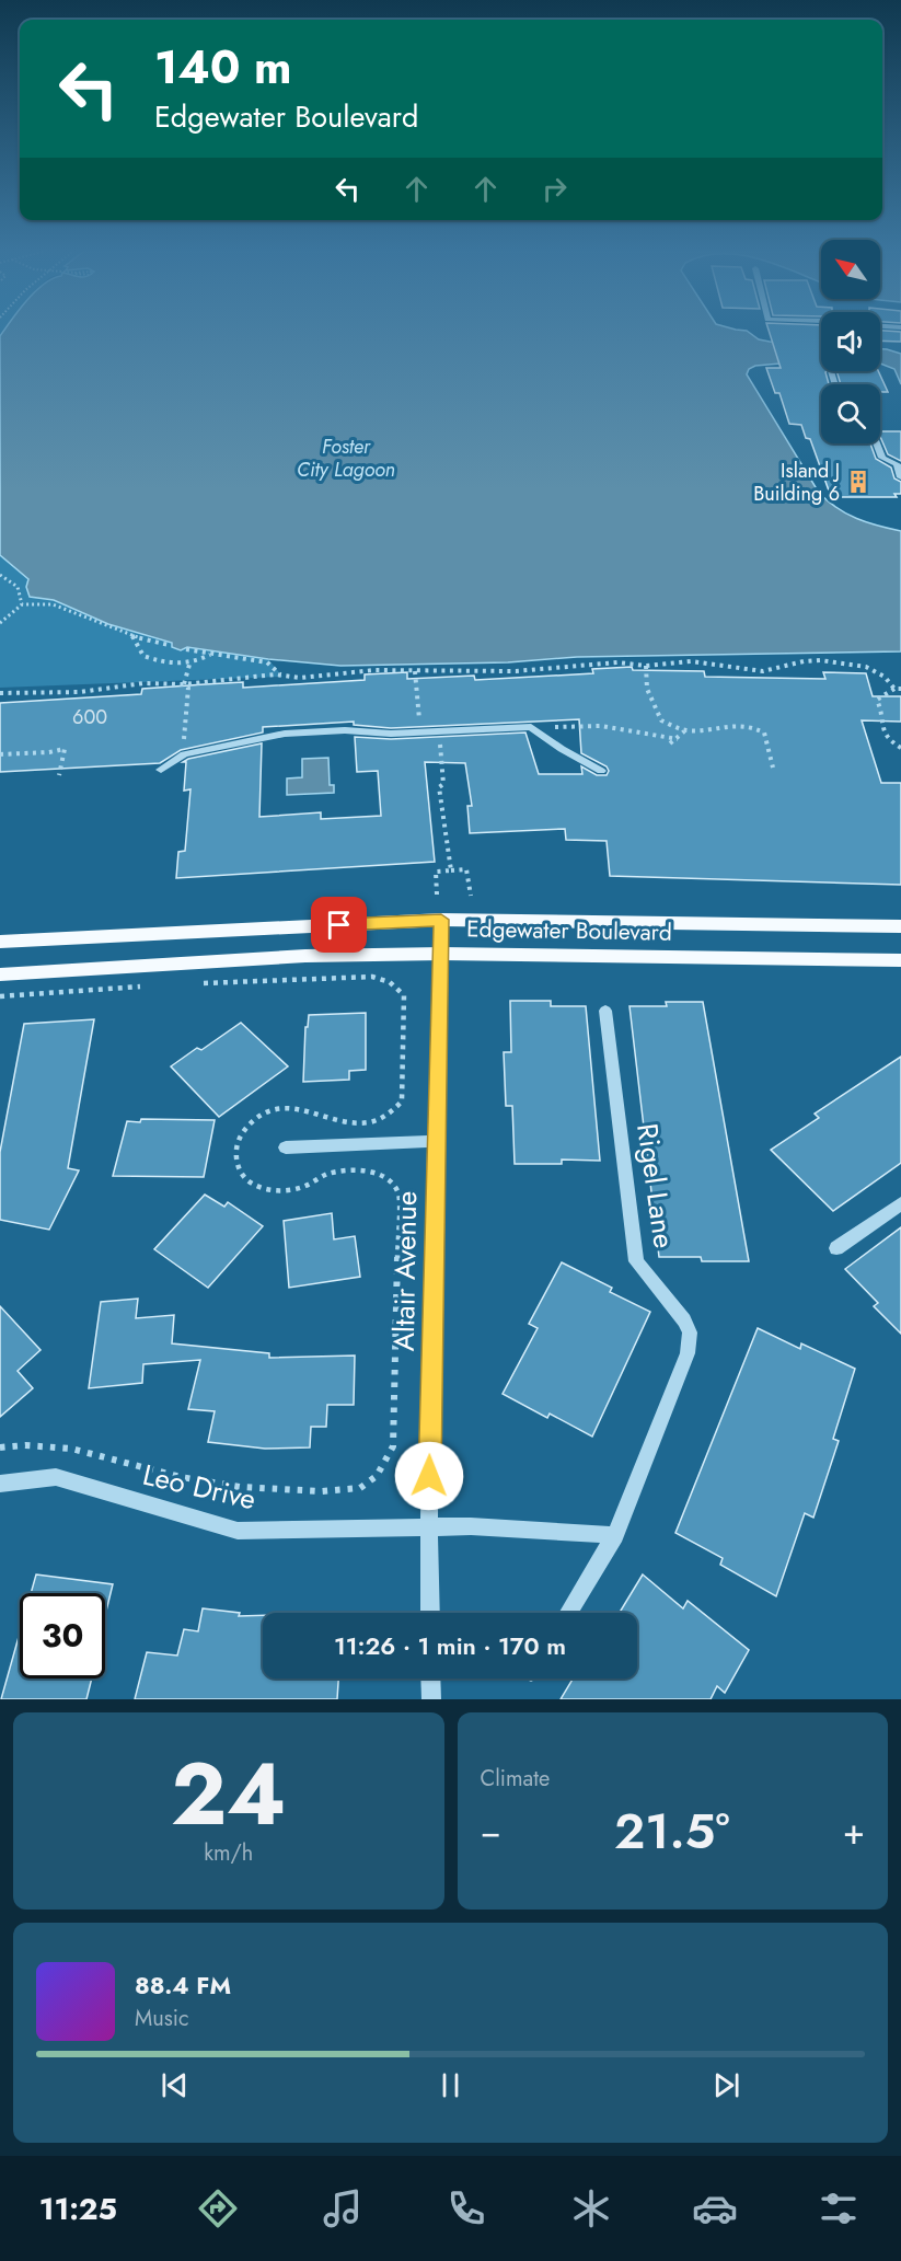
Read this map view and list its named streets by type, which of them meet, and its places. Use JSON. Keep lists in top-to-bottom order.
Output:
{
  "streets": {
    "main road": ["Edgewater Boulevard"],
    "street": ["Rigel Lane", "Altair Avenue", "Leo Drive"]
  },
  "crossings": [
    ["Edgewater Boulevard", "Altair Avenue"],
    ["Altair Avenue", "Leo Drive"]
  ],
  "water": ["Foster City Lagoon"],
  "places": {
    "building": ["Island J Building 6"]
  },
  "house_numbers": ["600"],
  "north": "top left",
  "page": {
    "turn": ["140 m", "Edgewater Boulevard"],
    "limit": "30",
    "trip": "11:26 · 1 min · 170 m",
    "tile": [
      ["24", "km/h"],
      "Climate"
    ],
    "heat": ["−", "21.5°", "+"],
    "song": ["88.4 FM", "Music"],
    "tabs": "11:25"
  }
}
